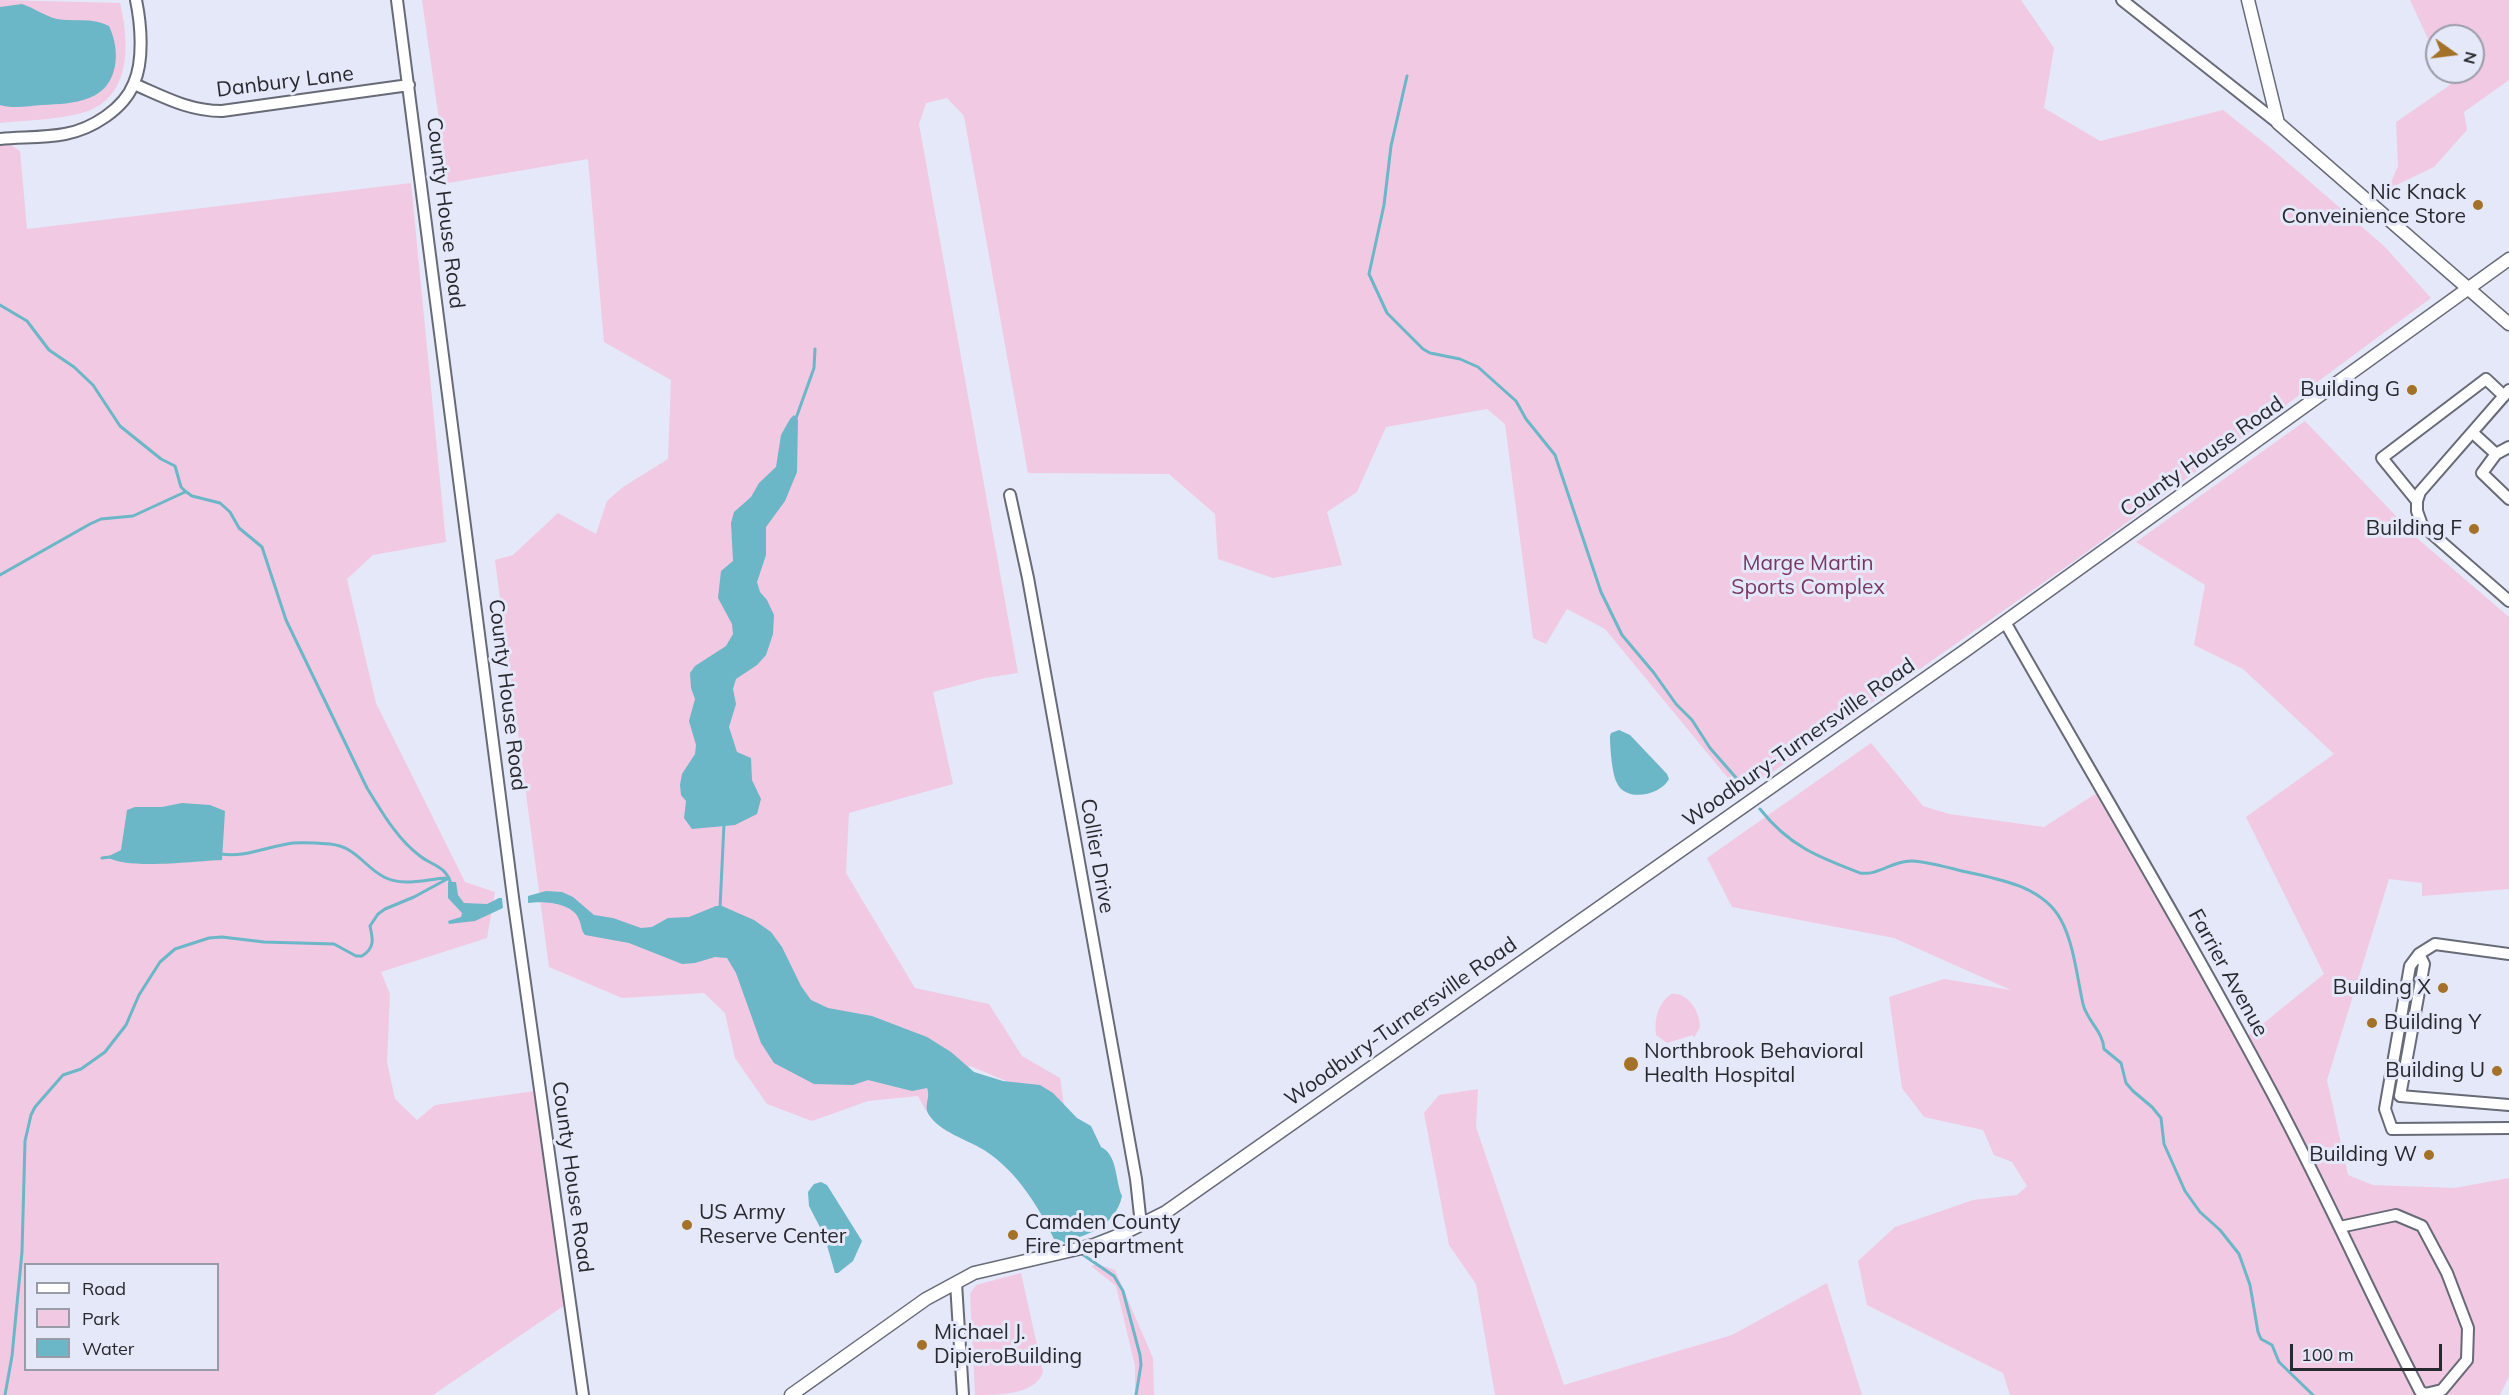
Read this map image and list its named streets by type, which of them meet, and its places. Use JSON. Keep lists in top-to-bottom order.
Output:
{
  "streets": {
    "main road": ["County House Road", "Woodbury-Turnersville Road"],
    "street": ["Danbury Lane", "Collier Drive", "Farrier Avenue"]
  },
  "crossings": [
    ["Danbury Lane", "County House Road"],
    ["County House Road", "Woodbury-Turnersville Road"],
    ["County House Road", "Farrier Avenue"],
    ["Woodbury-Turnersville Road", "Collier Drive"],
    ["Woodbury-Turnersville Road", "Farrier Avenue"]
  ],
  "parks": ["Marge Martin Sports Complex"],
  "places": [
    "Nic Knack Conveinience Store",
    "Building G",
    "Building F",
    "Building X",
    "Building Y",
    "Northbrook Behavioral Health Hospital",
    "Building U",
    "Building W",
    "US Army Reserve Center",
    "Camden County Fire Department",
    "Michael J. DipieroBuilding"
  ],
  "legend": ["Road", "Park", "Water"],
  "scale_bar": "100 m",
  "north": "right"
}
